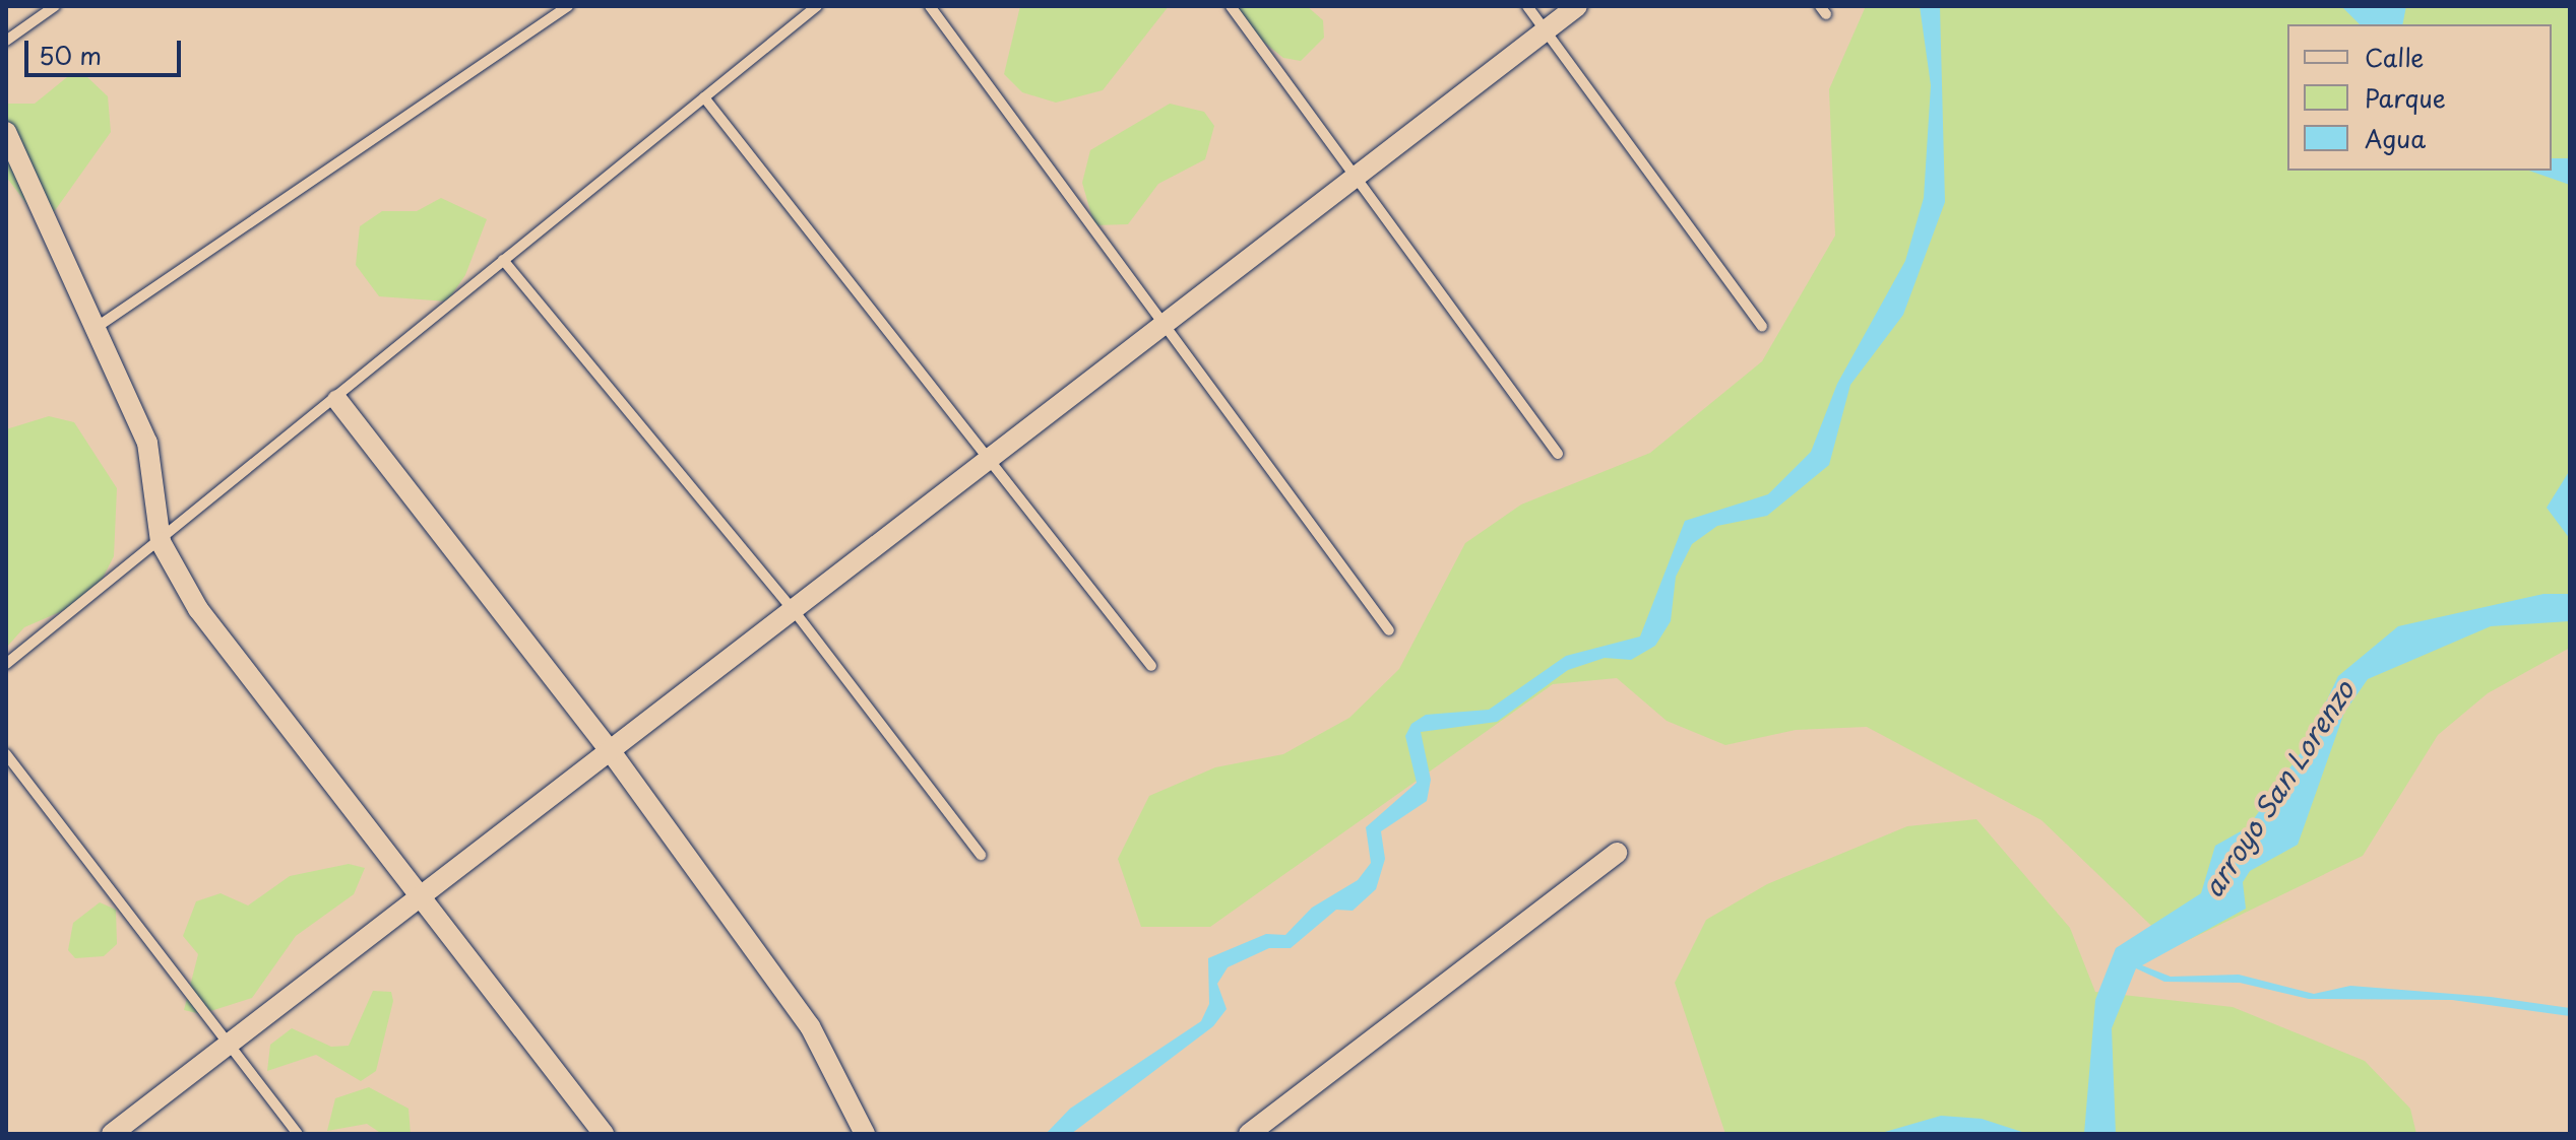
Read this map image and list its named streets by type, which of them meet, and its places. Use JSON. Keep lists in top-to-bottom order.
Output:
{
  "water": ["arroyo San Lorenzo"],
  "legend": ["Calle", "Parque", "Agua"],
  "scale_bar": "50 m"
}
